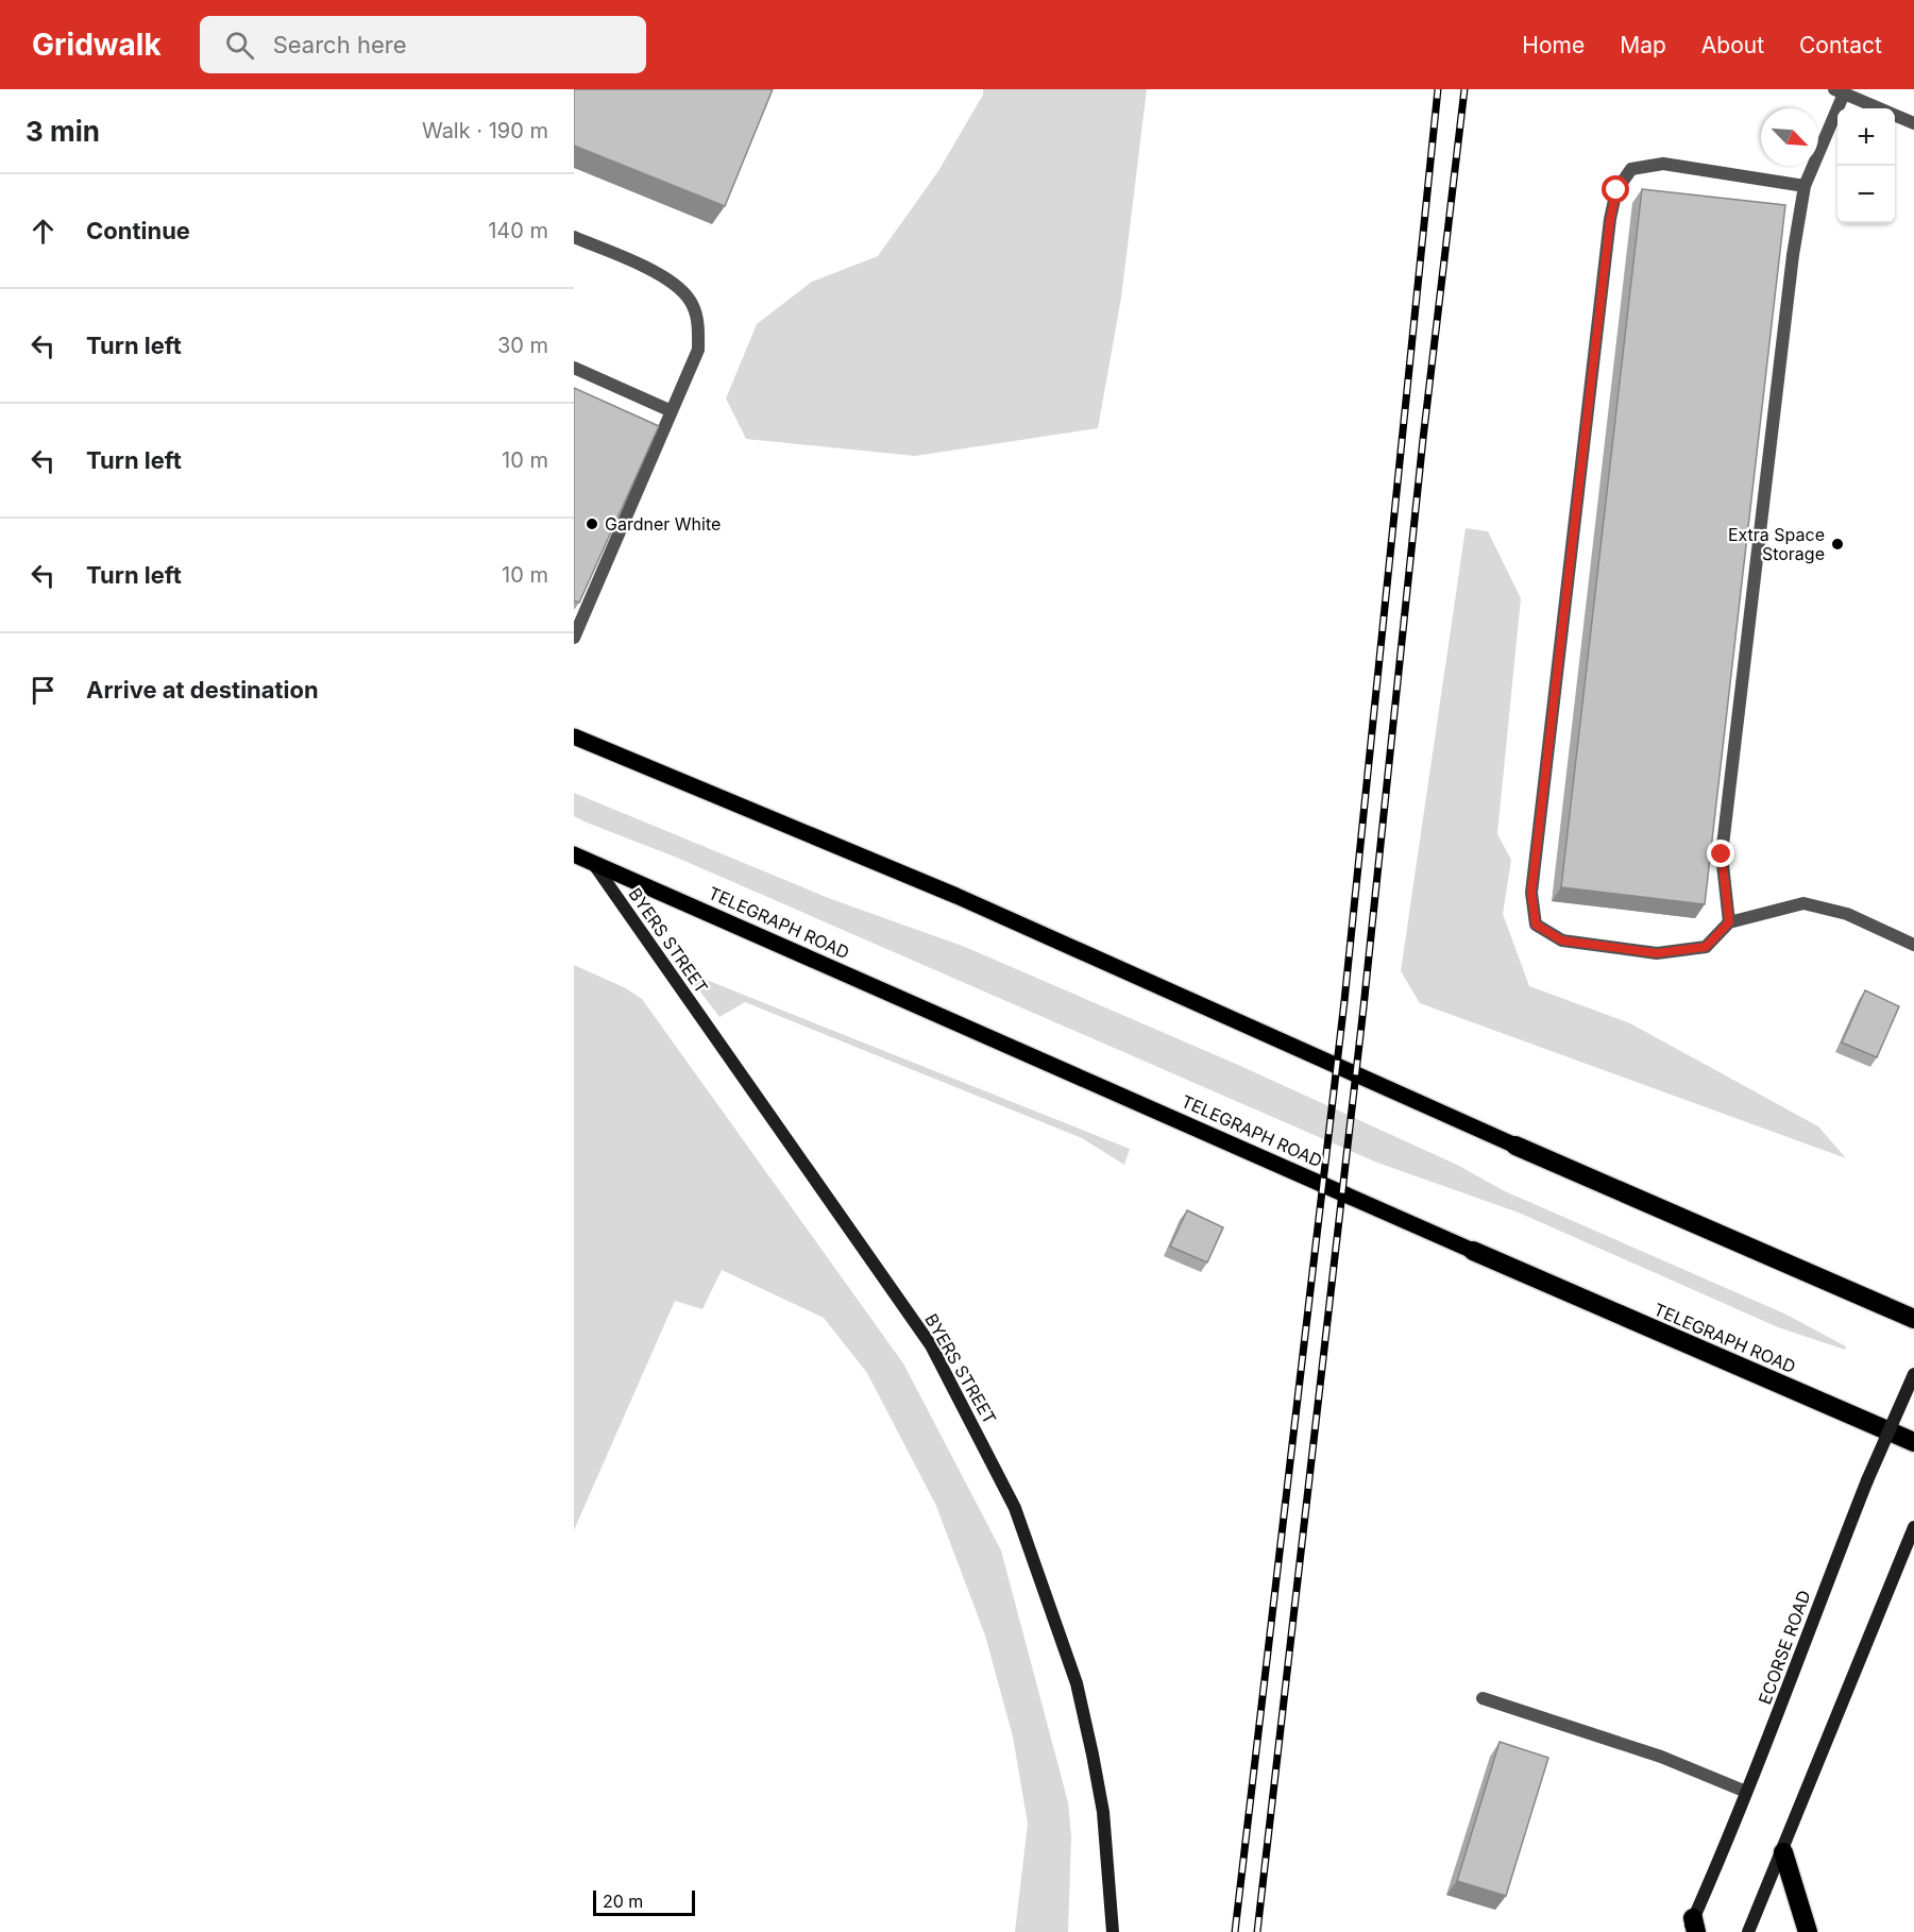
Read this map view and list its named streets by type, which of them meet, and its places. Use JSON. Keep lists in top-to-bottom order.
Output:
{
  "streets": {
    "highway": ["TELEGRAPH ROAD"],
    "street": ["BYERS STREET", "ECORSE ROAD"]
  },
  "crossings": [
    ["TELEGRAPH ROAD", "BYERS STREET"]
  ],
  "places": ["Gardner White", "Extra Space Storage"],
  "scale_bar": "20 m",
  "north": "bottom right",
  "page": {
    "header": "Gridwalk",
    "search": "Search here",
    "nav": [
      "Home",
      "Map",
      "About",
      "Contact"
    ],
    "heading": ["3 min", "Walk · 190 m"],
    "map_buttons": ["+", "−"],
    "list": [
      ["Continue", "140 m"],
      ["Turn left", "30 m"],
      ["Turn left", "10 m"],
      ["Turn left", "10 m"],
      "Arrive at destination"
    ],
    "scale": "20 m"
  }
}
